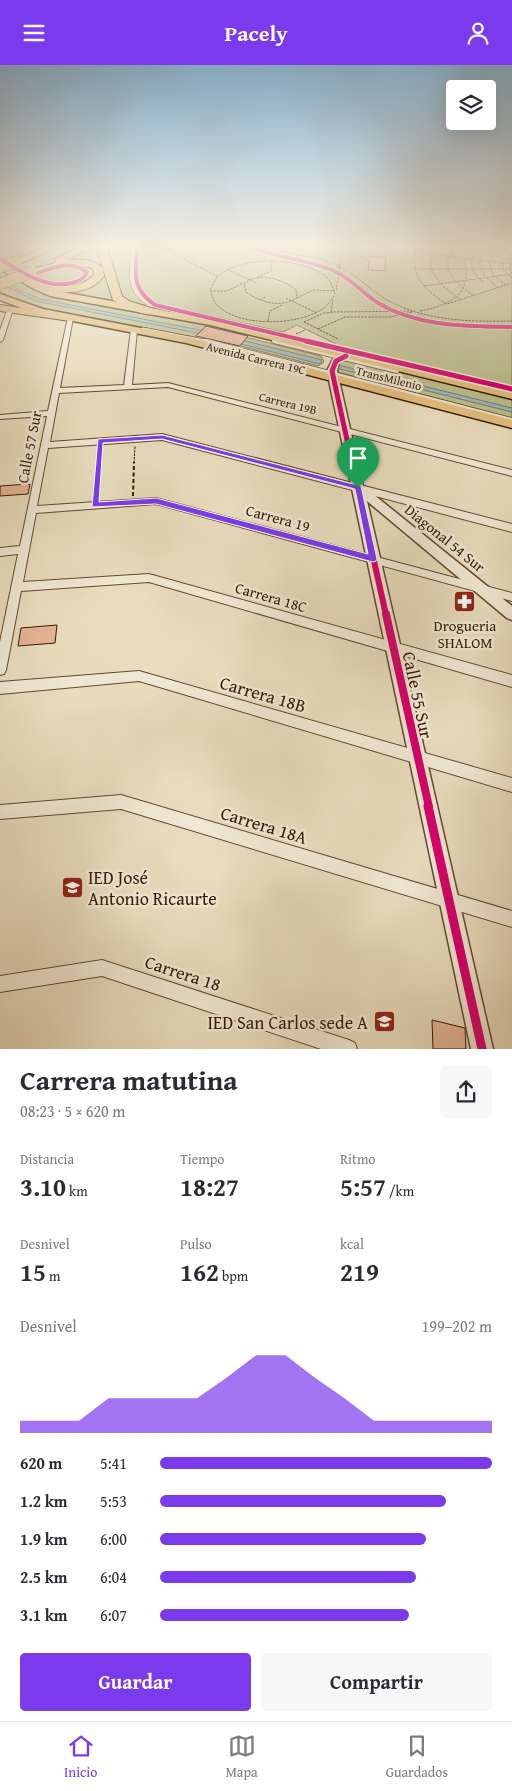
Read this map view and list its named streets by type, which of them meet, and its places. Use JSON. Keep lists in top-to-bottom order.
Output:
{
  "streets": {
    "main road": ["Avenida Carrera 19C"],
    "street": [
      "Carrera 19B",
      "Calle 57 Sur",
      "Carrera 19",
      "Diagonal 54 Sur",
      "Carrera 18C",
      "Carrera 18B",
      "Calle 55 Sur",
      "Carrera 18A",
      "Carrera 18"
    ],
    "lane": ["TransMilenio"]
  },
  "crossings": [
    ["Avenida Carrera 19C", "TransMilenio"],
    ["Avenida Carrera 19C", "Calle 57 Sur"],
    ["Avenida Carrera 19C", "Calle 55 Sur"],
    ["TransMilenio", "Calle 55 Sur"],
    ["Carrera 19B", "Calle 57 Sur"],
    ["Carrera 19B", "Calle 55 Sur"],
    ["Calle 57 Sur", "Carrera 19"],
    ["Calle 57 Sur", "Carrera 18C"],
    ["Carrera 19", "Diagonal 54 Sur"],
    ["Carrera 19", "Calle 55 Sur"],
    ["Diagonal 54 Sur", "Calle 55 Sur"],
    ["Carrera 18C", "Calle 55 Sur"],
    ["Carrera 18B", "Calle 55 Sur"],
    ["Calle 55 Sur", "Carrera 18A"]
  ],
  "places": {
    "pharmacy": ["Drogueria SHALOM"],
    "school or university": ["IED José Antonio Ricaurte", "IED San Carlos sede A"]
  },
  "page": {
    "header": "Pacely",
    "heading": ["Carrera matutina", "08:23 · 5 × 620 m"],
    "stats": [
      ["Distancia", "3.10 km"],
      ["Tiempo", "18:27"],
      ["Ritmo", "5:57 /km"],
      ["Desnivel", "15 m"],
      ["Pulso", "162 bpm"],
      ["kcal", "219"]
    ],
    "chart": ["Desnivel", "199–202 m"],
    "list": [
      {
        "name": "620 m",
        "note": "5:41"
      },
      {
        "name": "1.2 km",
        "note": "5:53"
      },
      {
        "name": "1.9 km",
        "note": "6:00"
      },
      {
        "name": "2.5 km",
        "note": "6:04"
      },
      {
        "name": "3.1 km",
        "note": "6:07"
      }
    ],
    "buttons": ["Guardar", "Compartir"],
    "tabs": ["Inicio", "Mapa", "Guardados"]
  }
}
